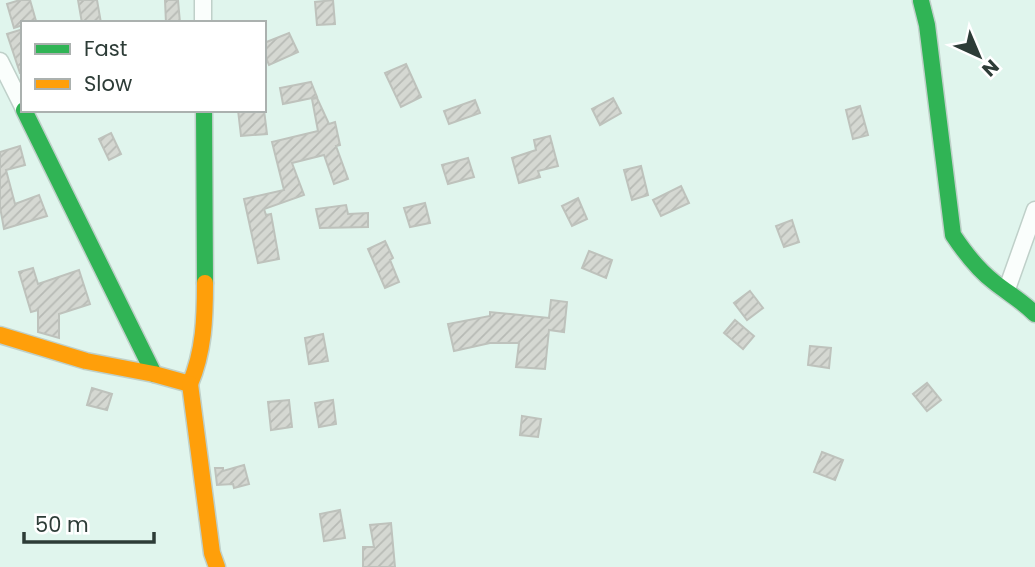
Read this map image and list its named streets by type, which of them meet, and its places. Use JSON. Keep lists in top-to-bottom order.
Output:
{
  "legend": ["Fast", "Slow"],
  "scale_bar": "50 m",
  "north": "bottom right"
}
